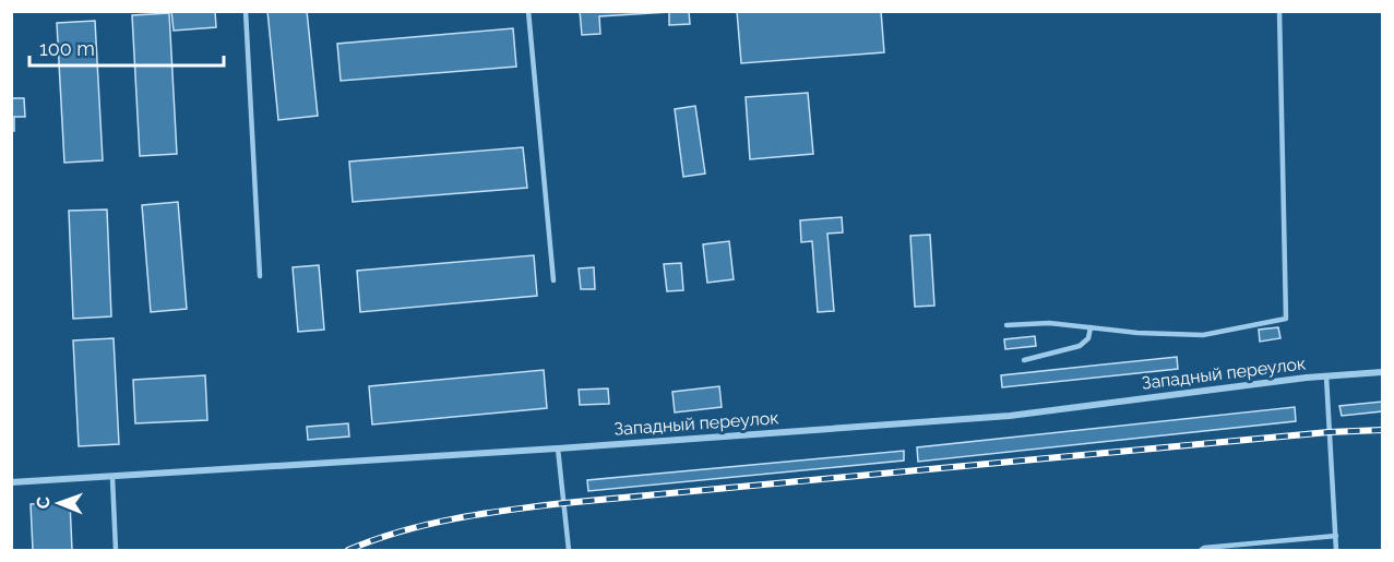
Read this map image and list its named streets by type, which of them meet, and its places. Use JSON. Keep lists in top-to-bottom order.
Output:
{
  "streets": {
    "street": ["Западный переулок"]
  },
  "scale_bar": "100 m",
  "north": "left"
}
